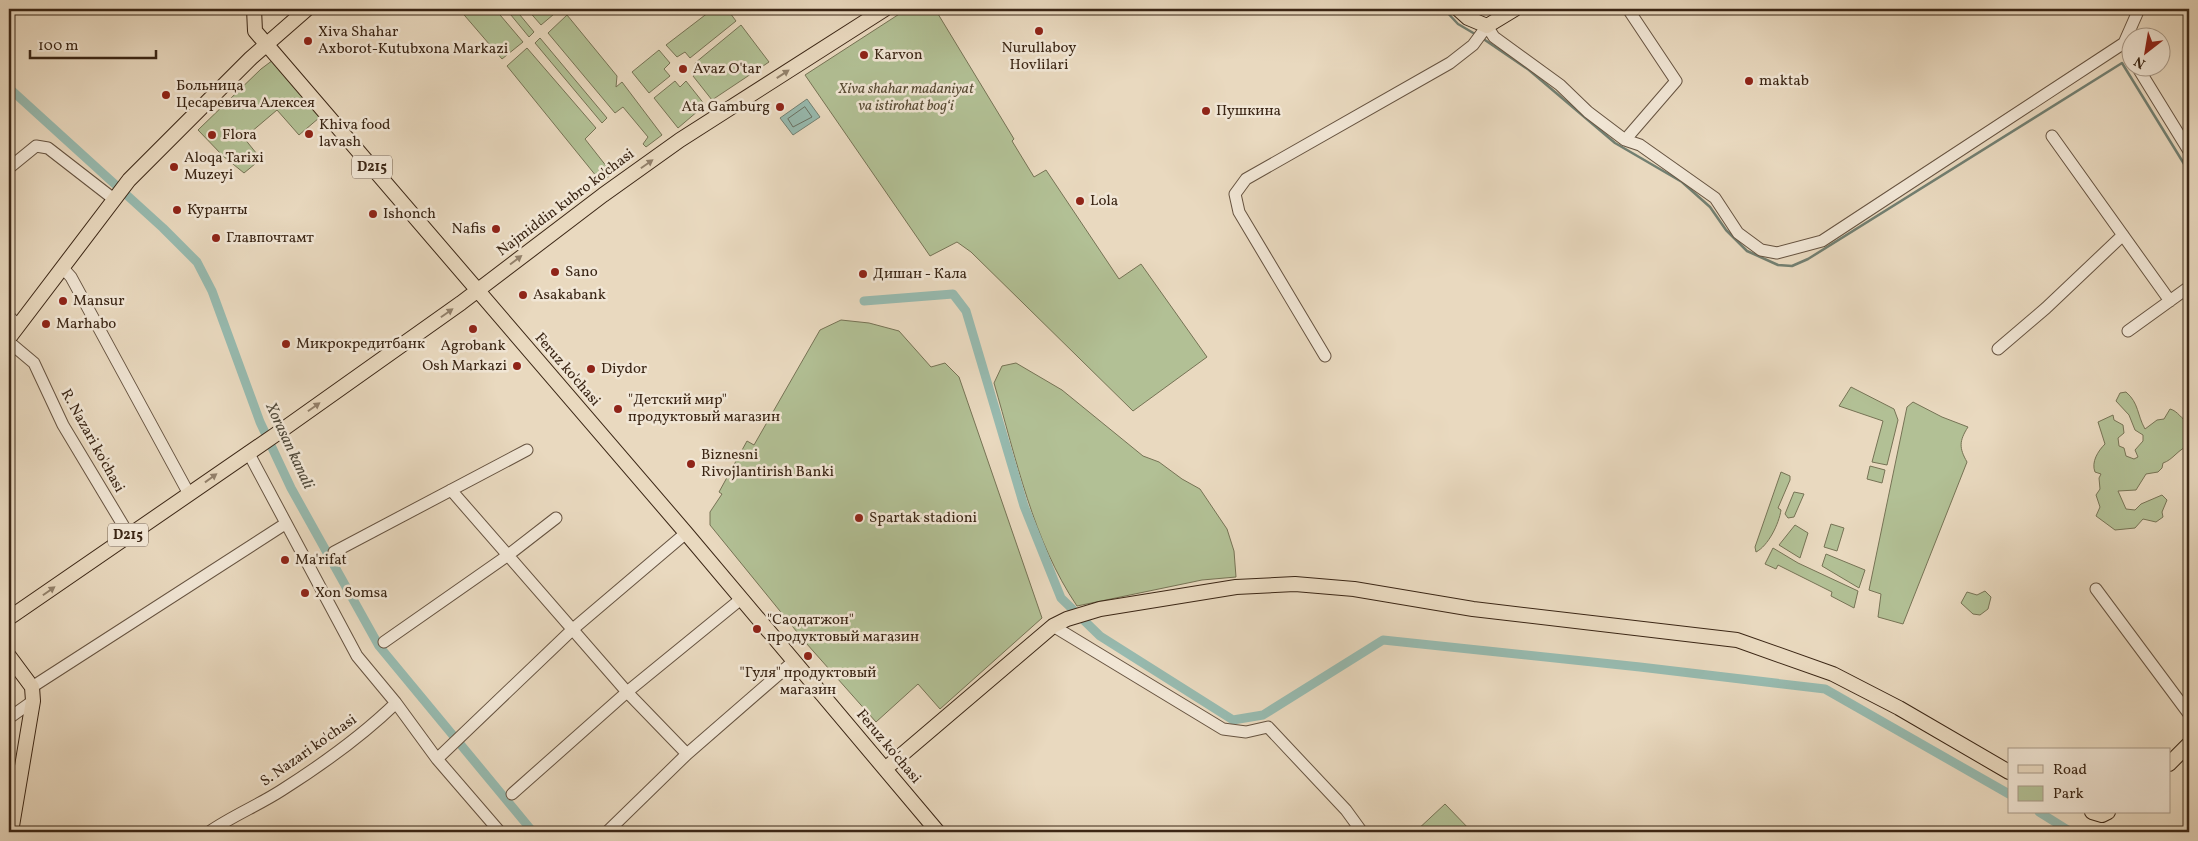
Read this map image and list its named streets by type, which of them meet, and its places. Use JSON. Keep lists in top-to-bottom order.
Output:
{
  "streets": {
    "main road": ["D215", "Najmiddin kubro ko'chasi", "Feruz ko'chasi"],
    "street": ["R. Nazari ko'chasi", "S. Nazari ko'chasi"]
  },
  "crossings": [
    ["D215", "Najmiddin kubro ko'chasi"],
    ["D215", "R. Nazari ko'chasi"],
    ["Najmiddin kubro ko'chasi", "Feruz ko'chasi"]
  ],
  "one_way": ["Najmiddin kubro ko'chasi"],
  "water": ["Xorasan kanali"],
  "parks": ["Xiva shahar madaniyat va istirohat bogʻi"],
  "places": [
    "Nurullaboy Hovlilari",
    "Xiva Shahar Axborot-Kutubxona Markazi",
    "Karvon",
    "Avaz O'tar",
    "maktab",
    "Больница Цесаревича Алексея",
    "Ata Gamburg",
    "Пушкина",
    "Khiva food lavash",
    "Flora",
    "Aloqa Tarixi Muzeyi",
    "Lola",
    "Куранты",
    "Ishonch",
    "Nafis",
    "Главпочтамт",
    "Sano",
    "Дишан - Кала",
    "Asakabank",
    "Mansur",
    "Marhabo",
    "Agrobank",
    "Микрокредитбанк",
    "Osh Markazi",
    "Diydor",
    "\"Детский мир\" продуктовый магазин",
    "Biznesni Rivojlantirish Banki",
    "Spartak stadioni",
    "Ma'rifat",
    "Xon Somsa",
    "\"Саодатжон\" продуктовый магазин",
    "\"Гуля\" продуктовый магазин"
  ],
  "legend": ["Road", "Park"],
  "scale_bar": "100 m",
  "north": "bottom left"
}
